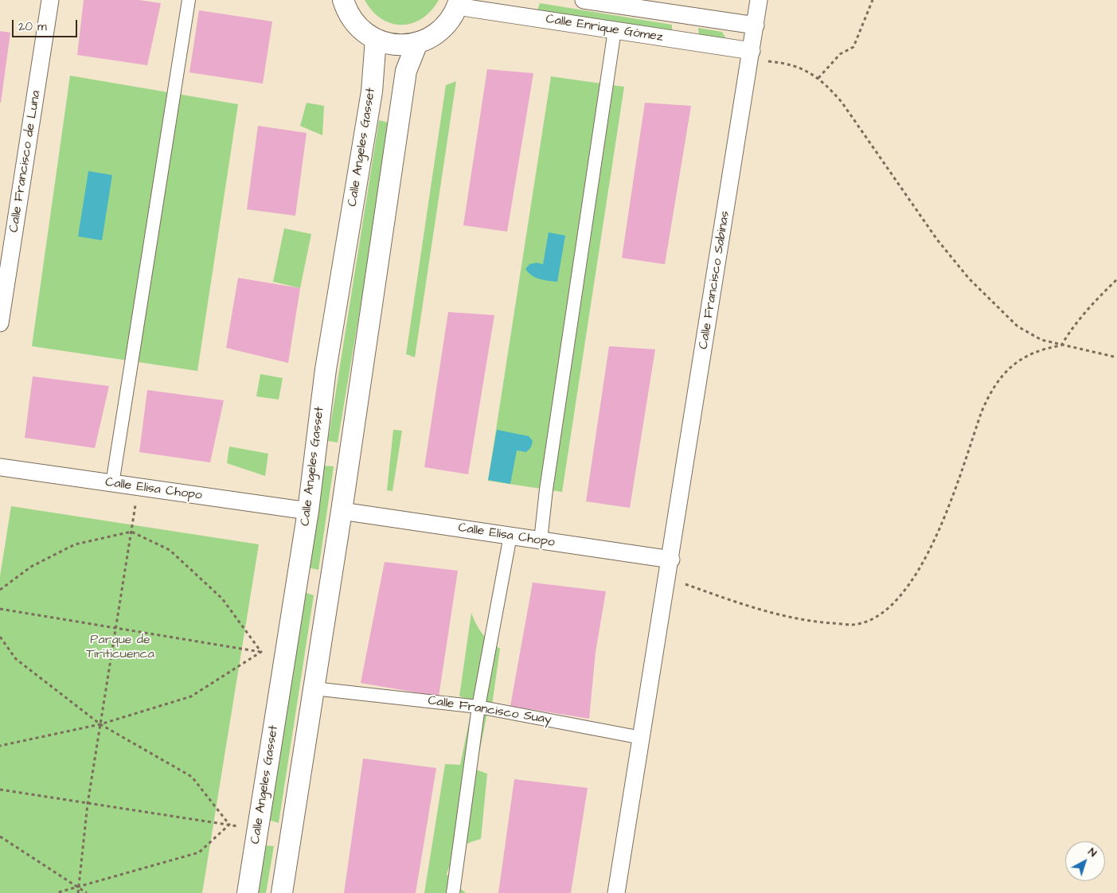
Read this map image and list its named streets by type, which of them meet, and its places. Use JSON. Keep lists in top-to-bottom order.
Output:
{
  "streets": {
    "street": [
      "Calle Enrique Gómez",
      "Calle Angeles Gasset",
      "Calle Francisco de Luna",
      "Calle Francisco Sabinas",
      "Calle Elisa Chopo",
      "Calle Francisco Suay"
    ]
  },
  "crossings": [
    ["Calle Enrique Gómez", "Calle Francisco Sabinas"],
    ["Calle Angeles Gasset", "Calle Elisa Chopo"],
    ["Calle Francisco Sabinas", "Calle Elisa Chopo"]
  ],
  "parks": ["Parque de Tiriticuenca"],
  "scale_bar": "20 m",
  "north": "top right"
}
